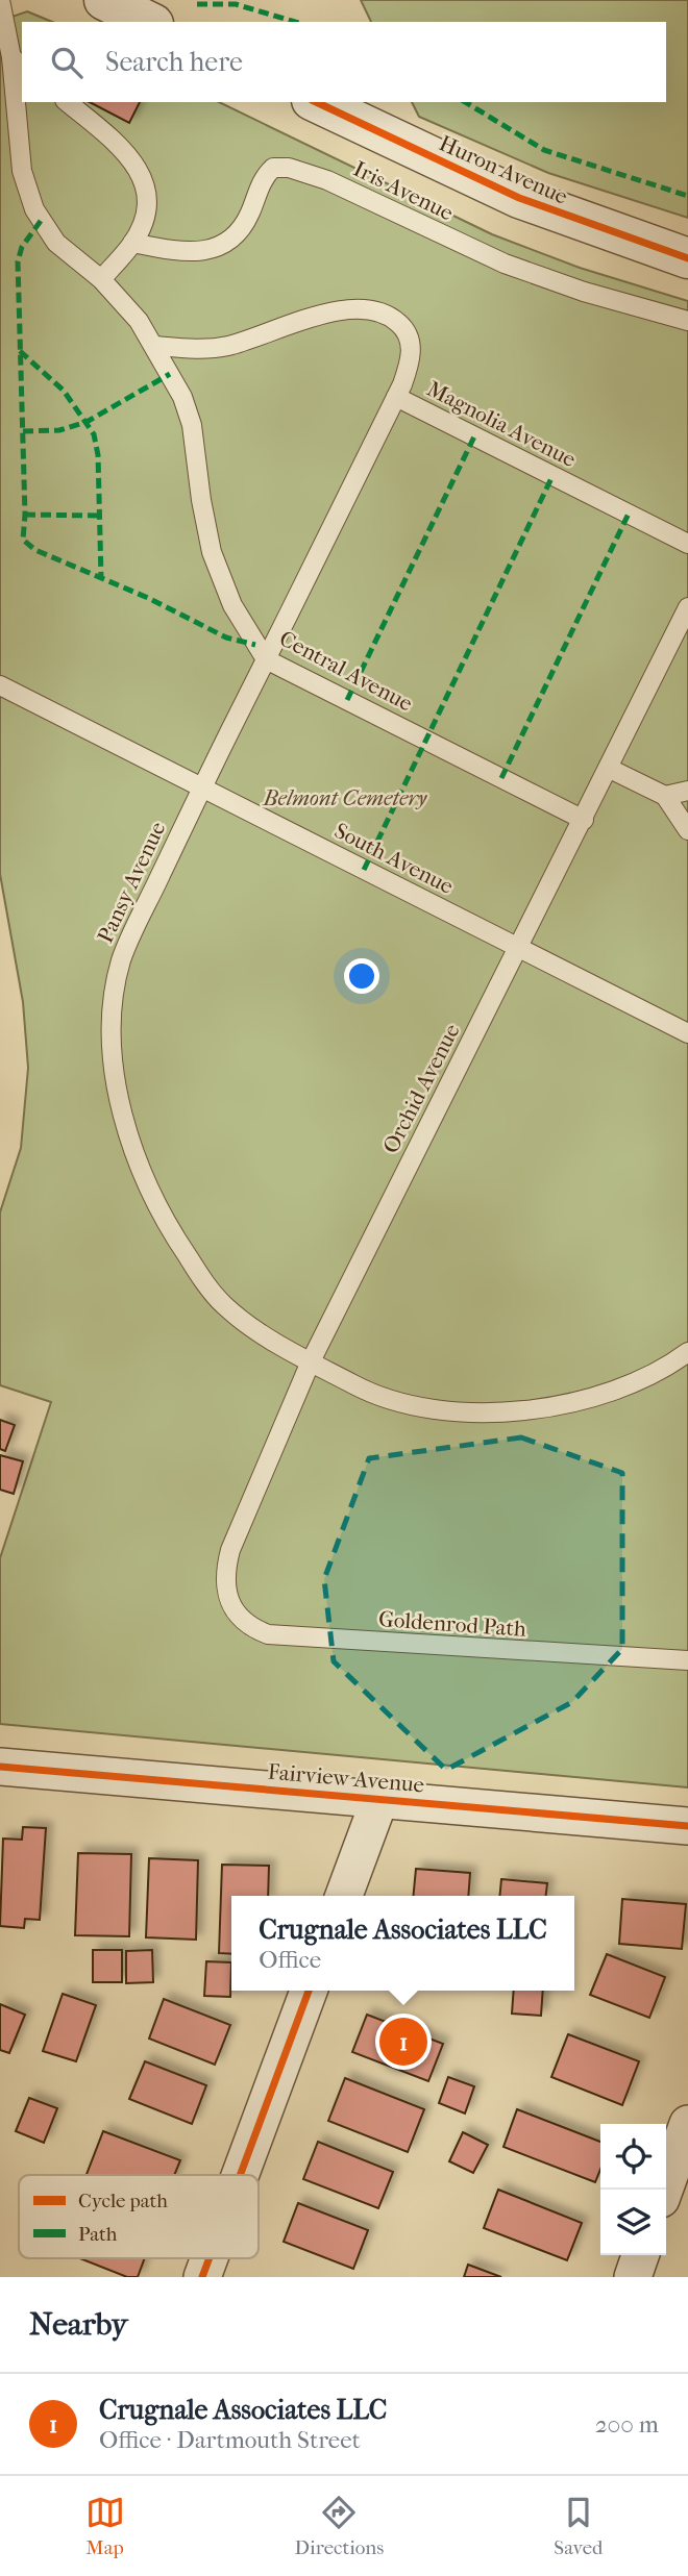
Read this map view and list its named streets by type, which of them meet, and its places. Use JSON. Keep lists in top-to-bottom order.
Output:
{
  "streets": {
    "street": ["Huron Avenue", "Fairview Avenue"],
    "lane": [
      "Iris Avenue",
      "Magnolia Avenue",
      "Central Avenue",
      "South Avenue",
      "Pansy Avenue",
      "Orchid Avenue",
      "Goldenrod Path"
    ]
  },
  "crossings": [
    ["Magnolia Avenue", "Central Avenue"],
    ["Magnolia Avenue", "Pansy Avenue"],
    ["Central Avenue", "Pansy Avenue"],
    ["Central Avenue", "Orchid Avenue"],
    ["South Avenue", "Pansy Avenue"],
    ["South Avenue", "Orchid Avenue"],
    ["Pansy Avenue", "Orchid Avenue"],
    ["Orchid Avenue", "Goldenrod Path"]
  ],
  "parks": ["Belmont Cemetery"],
  "legend": ["Cycle path", "Path"],
  "page": {
    "search": "Search here",
    "popup": ["Crugnale Associates LLC", "Office"],
    "pins": "1",
    "heading": "Nearby",
    "list": [
      {
        "mark": "1",
        "name": "Crugnale Associates LLC",
        "note": "Office · Dartmouth Street",
        "value": "200 m"
      }
    ],
    "nav": ["Map", "Directions", "Saved"]
  }
}
